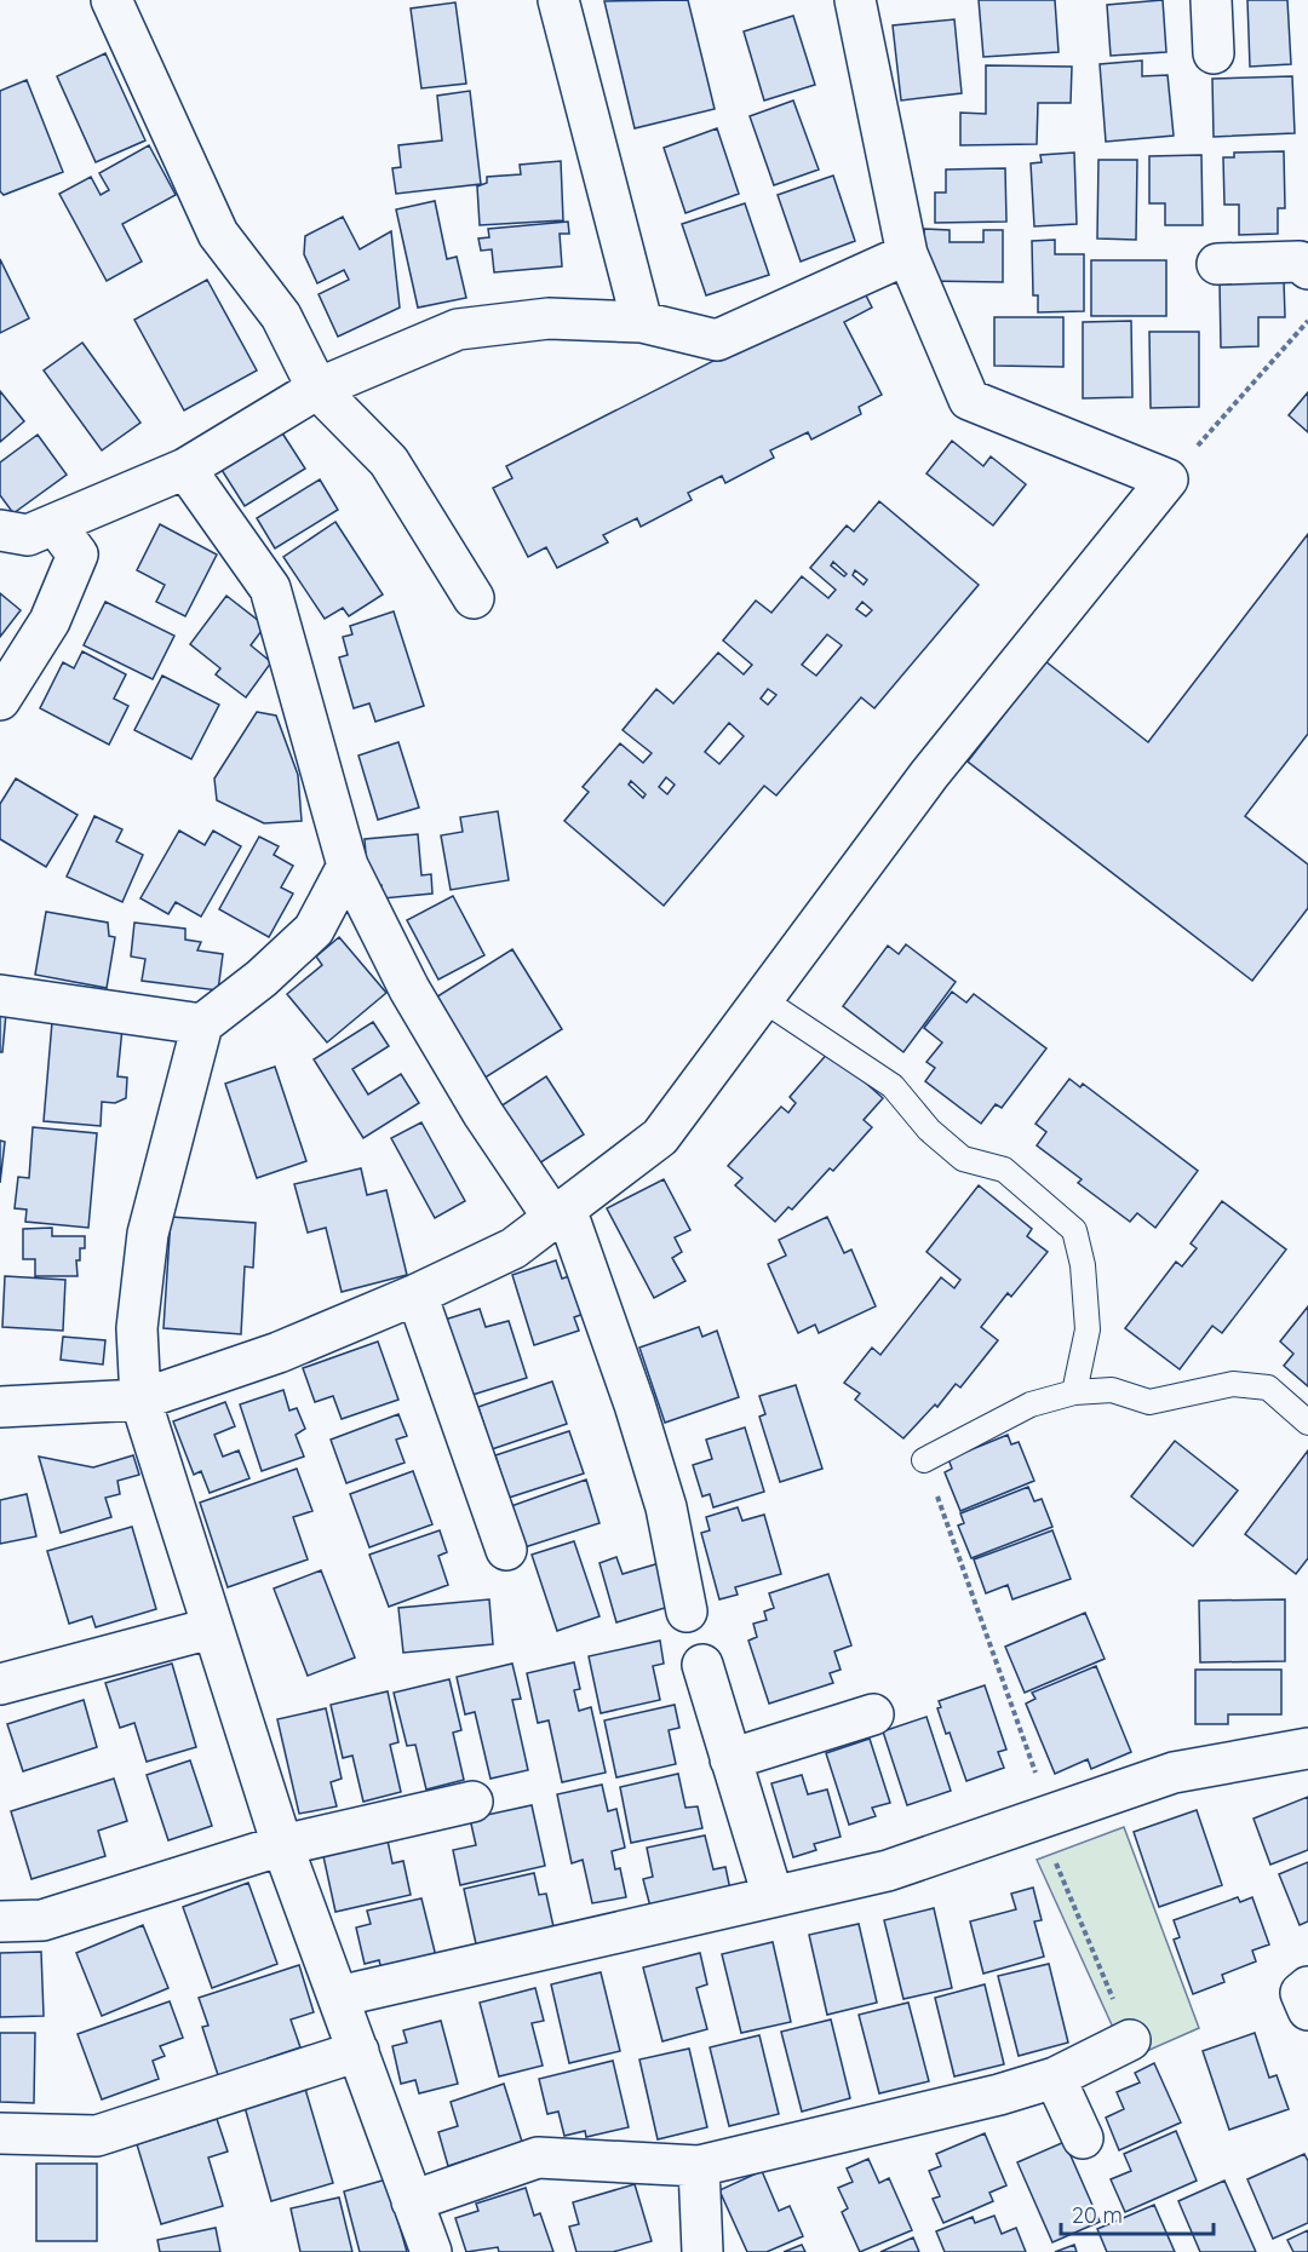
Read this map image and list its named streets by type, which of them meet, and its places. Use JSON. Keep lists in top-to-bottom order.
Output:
{
  "scale_bar": "20 m"
}
